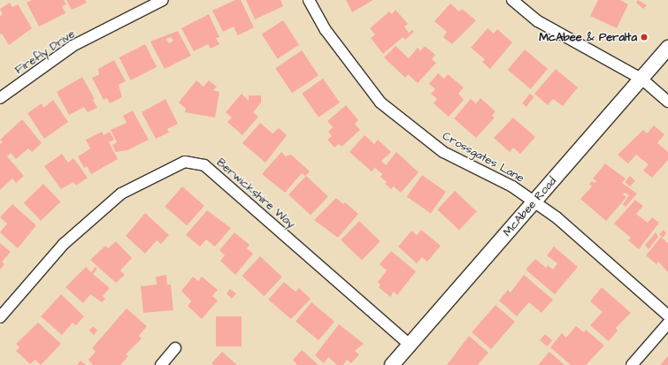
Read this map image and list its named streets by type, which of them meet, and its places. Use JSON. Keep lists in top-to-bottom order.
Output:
{
  "streets": {
    "street": [
      "Firefly Drive",
      "Crossgates Lane",
      "Berwickshire Way",
      "McAbee Road"
    ]
  },
  "crossings": [
    ["Crossgates Lane", "McAbee Road"],
    ["Berwickshire Way", "McAbee Road"]
  ],
  "places": ["McAbee & Peralta"]
}
